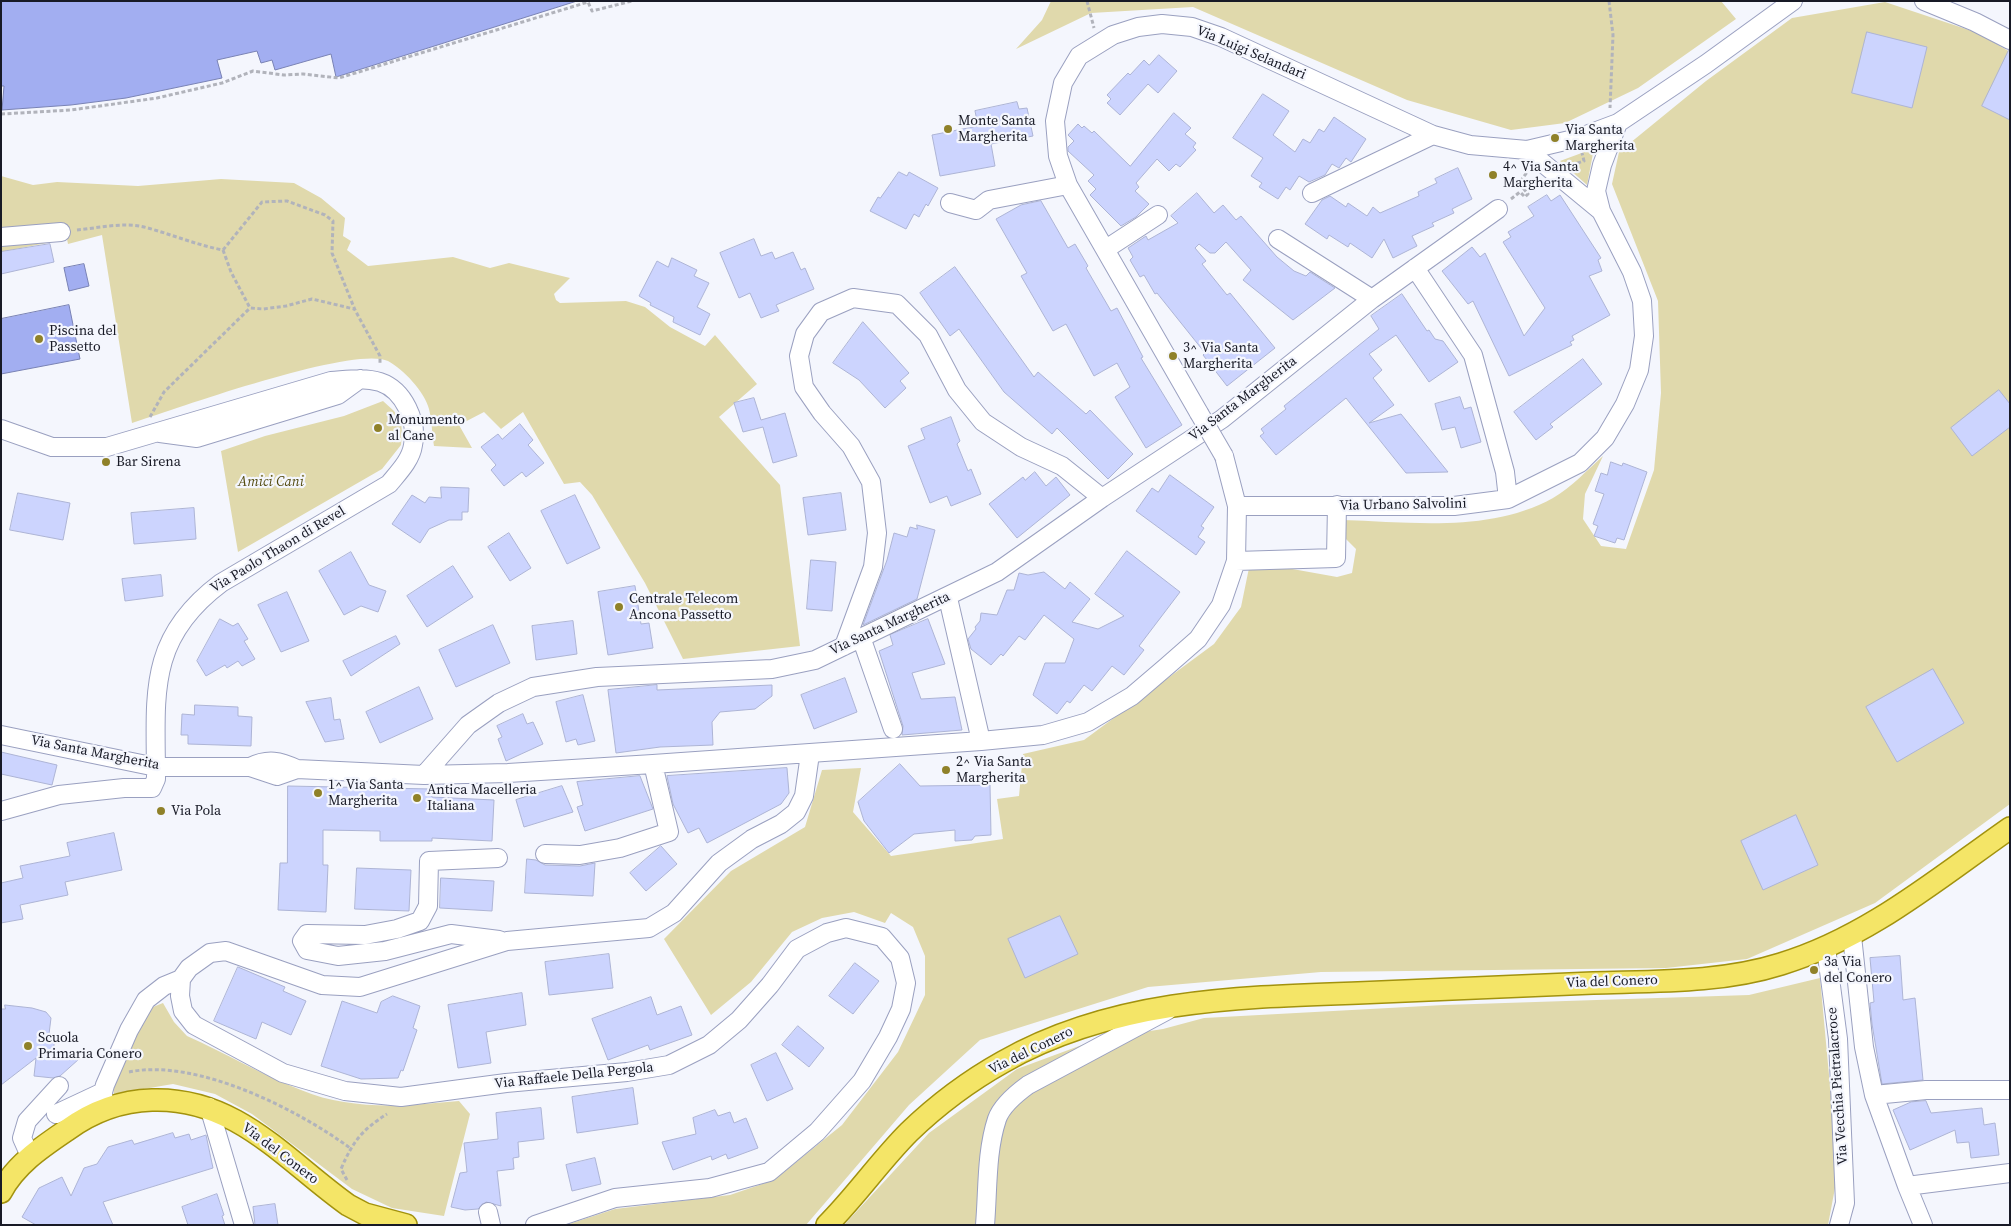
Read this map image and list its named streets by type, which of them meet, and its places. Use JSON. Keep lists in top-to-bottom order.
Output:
{
  "streets": {
    "main road": ["Via del Conero"],
    "street": [
      "Via Luigi Selandari",
      "Via Santa Margherita",
      "Via Urbano Salvolini",
      "Via Paolo Thaon di Revel",
      "Via Raffaele Della Pergola",
      "Via Vecchia Pietralacroce"
    ]
  },
  "crossings": [
    ["Via Luigi Selandari", "Via Urbano Salvolini"],
    ["Via Santa Margherita", "Via Paolo Thaon di Revel"],
    ["Via del Conero", "Via Vecchia Pietralacroce"]
  ],
  "parks": ["Amici Cani"],
  "places": [
    "Monte Santa Margherita",
    "Via Santa Margherita",
    "4^ Via Santa Margherita",
    "Piscina del Passetto",
    "3^ Via Santa Margherita",
    "Monumento al Cane",
    "Bar Sirena",
    "Centrale Telecom Ancona Passetto",
    "2^ Via Santa Margherita",
    "1^ Via Santa Margherita",
    "Antica Macelleria Italiana",
    "Via Pola",
    "3a Via del Conero",
    "Scuola Primaria Conero"
  ]
}
